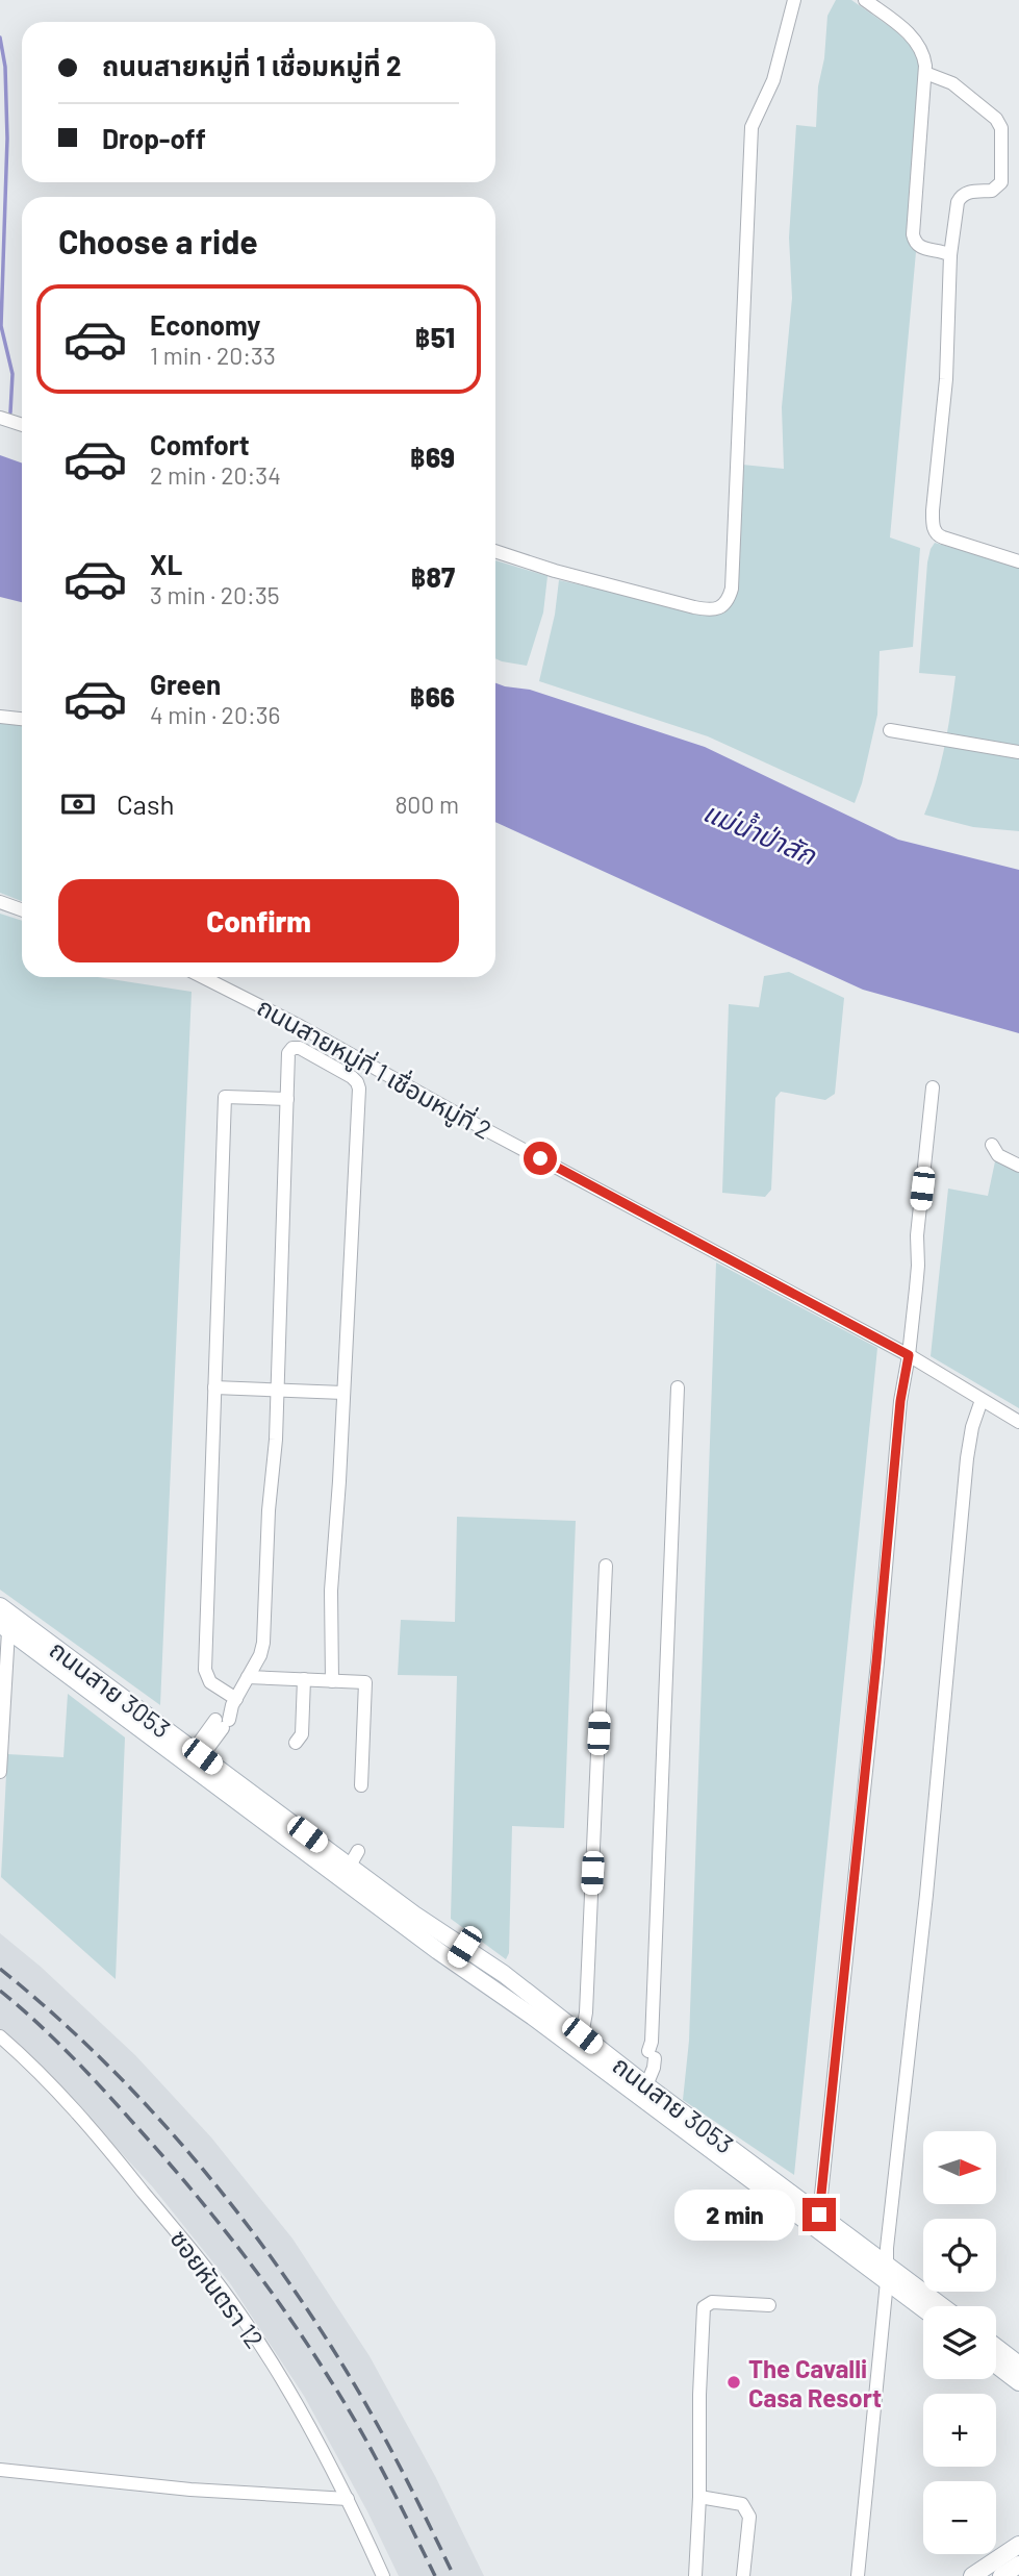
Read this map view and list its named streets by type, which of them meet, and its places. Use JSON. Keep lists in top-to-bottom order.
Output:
{
  "streets": {
    "main road": ["ถนนสาย 3053"],
    "street": ["ถนนสายหมู่ที่ 1 เชื่อมหมู่ที่ 2", "ซอยหันตรา 12"]
  },
  "water": ["แม่น้ำป่าสัก"],
  "places": ["The Cavalli Casa Resort"],
  "north": "right",
  "page": {
    "banner": ["ถนนสายหมู่ที่ 1 เชื่อมหมู่ที่ 2", "Drop-off"],
    "heading": "Choose a ride",
    "list": [
      {
        "name": "Economy",
        "note": "1 min · 20:33",
        "value": "฿51"
      },
      {
        "name": "Comfort",
        "note": "2 min · 20:34",
        "value": "฿69"
      },
      {
        "name": "XL",
        "note": "3 min · 20:35",
        "value": "฿87"
      },
      {
        "name": "Green",
        "note": "4 min · 20:36",
        "value": "฿66"
      }
    ],
    "pay": ["Cash", "800 m"],
    "buttons": "Confirm",
    "map_buttons": ["+", "−"],
    "bubble": "2 min"
  }
}
